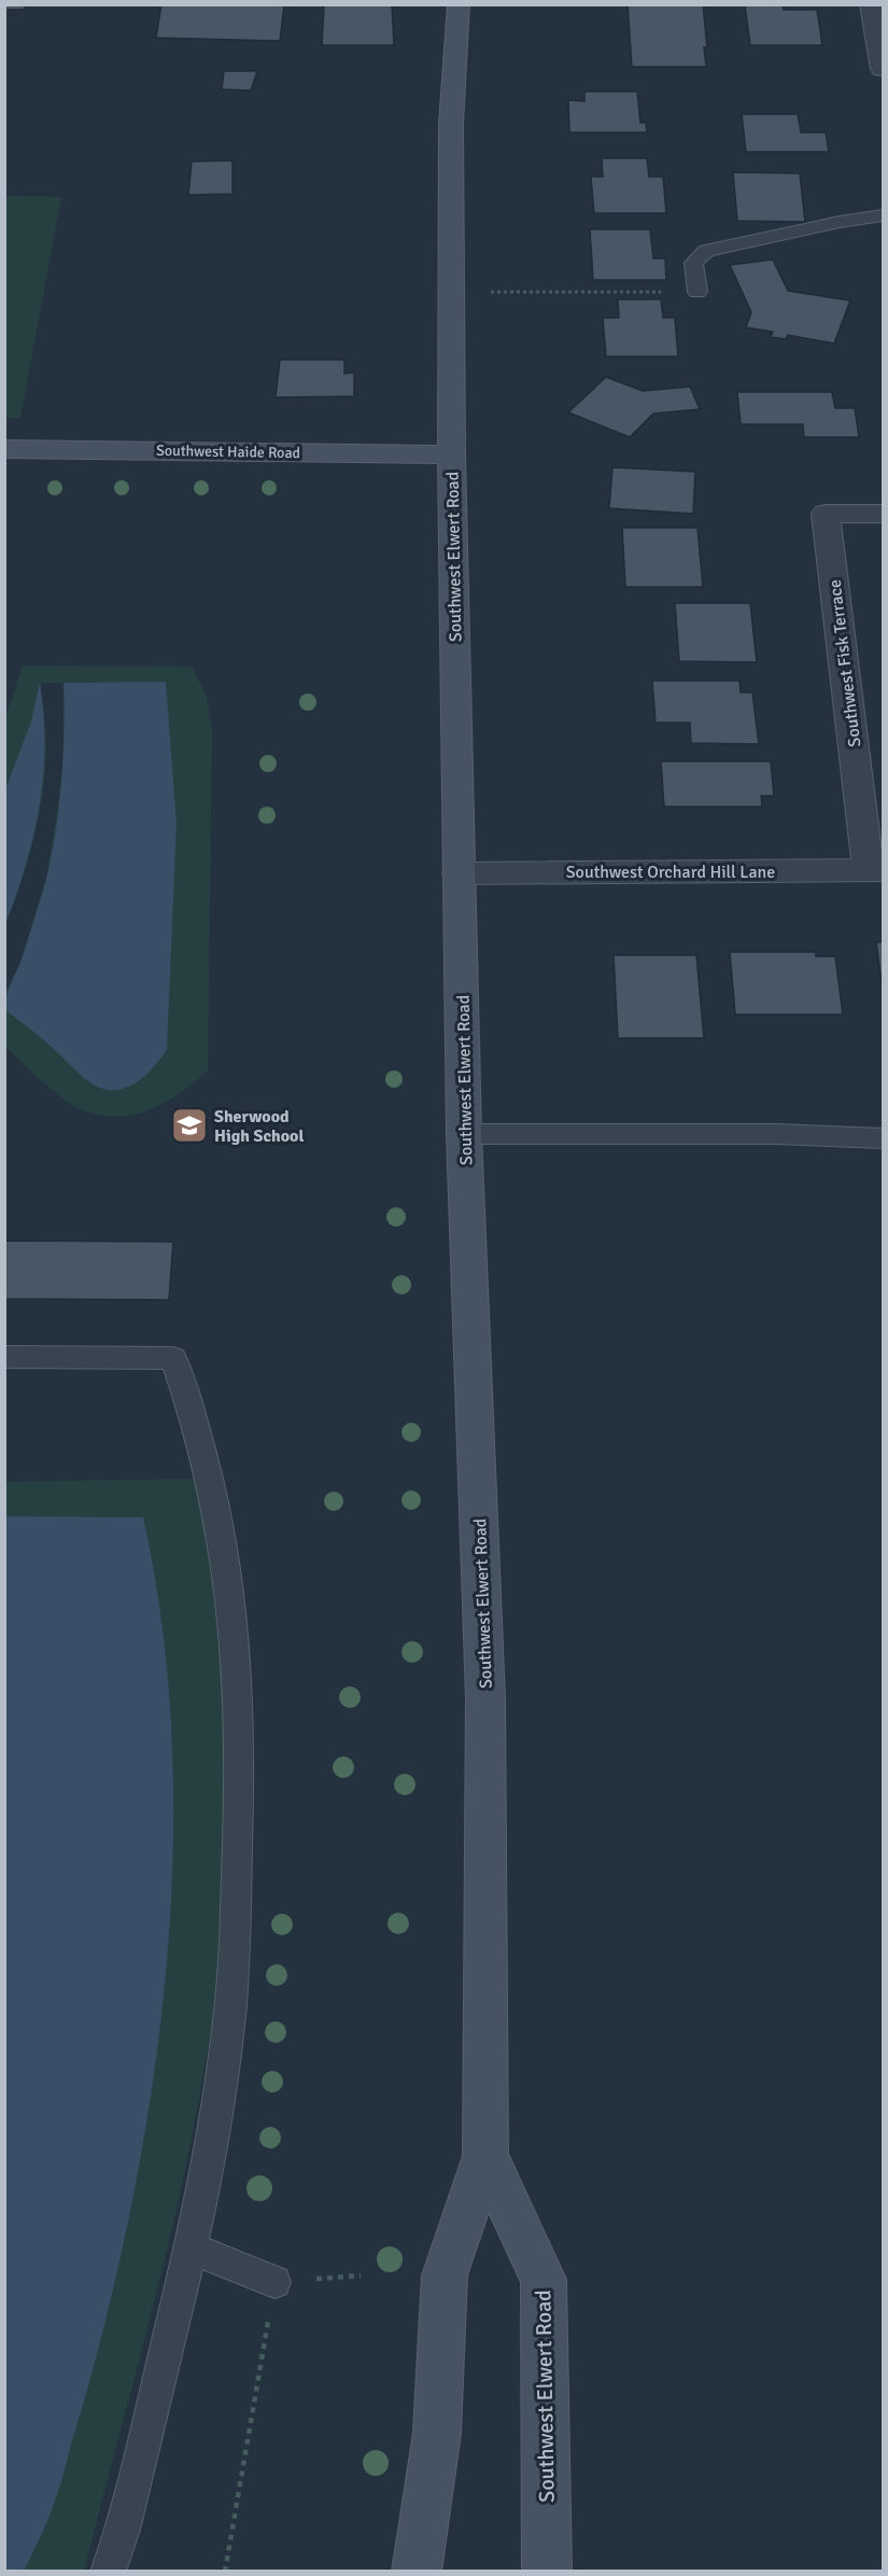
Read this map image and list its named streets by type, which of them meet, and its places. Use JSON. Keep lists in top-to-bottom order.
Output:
{
  "streets": {
    "main road": ["Southwest Haide Road", "Southwest Elwert Road"],
    "street": ["Southwest Fisk Terrace", "Southwest Orchard Hill Lane"]
  },
  "crossings": [
    ["Southwest Haide Road", "Southwest Elwert Road"],
    ["Southwest Elwert Road", "Southwest Orchard Hill Lane"],
    ["Southwest Fisk Terrace", "Southwest Orchard Hill Lane"]
  ],
  "places": {
    "school or university": ["Sherwood High School"]
  }
}
